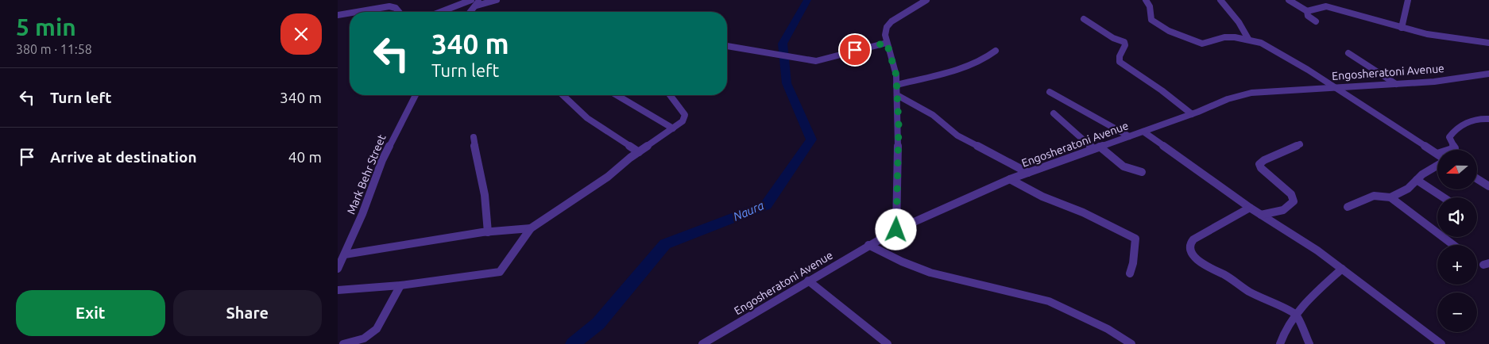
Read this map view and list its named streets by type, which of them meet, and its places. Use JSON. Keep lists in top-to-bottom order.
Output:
{
  "streets": {
    "street": ["Engosheratoni Avenue", "Mark Behr Street"]
  },
  "water": ["Naura"],
  "north": "left",
  "page": {
    "heading": ["5 min", "380 m · 11:58"],
    "turn": ["340 m", "Turn left"],
    "list": [
      {
        "name": "Turn left",
        "value": "340 m"
      },
      {
        "name": "Arrive at destination",
        "value": "40 m"
      }
    ],
    "map_buttons": ["+", "−"],
    "buttons": ["Exit", "Share"]
  }
}
